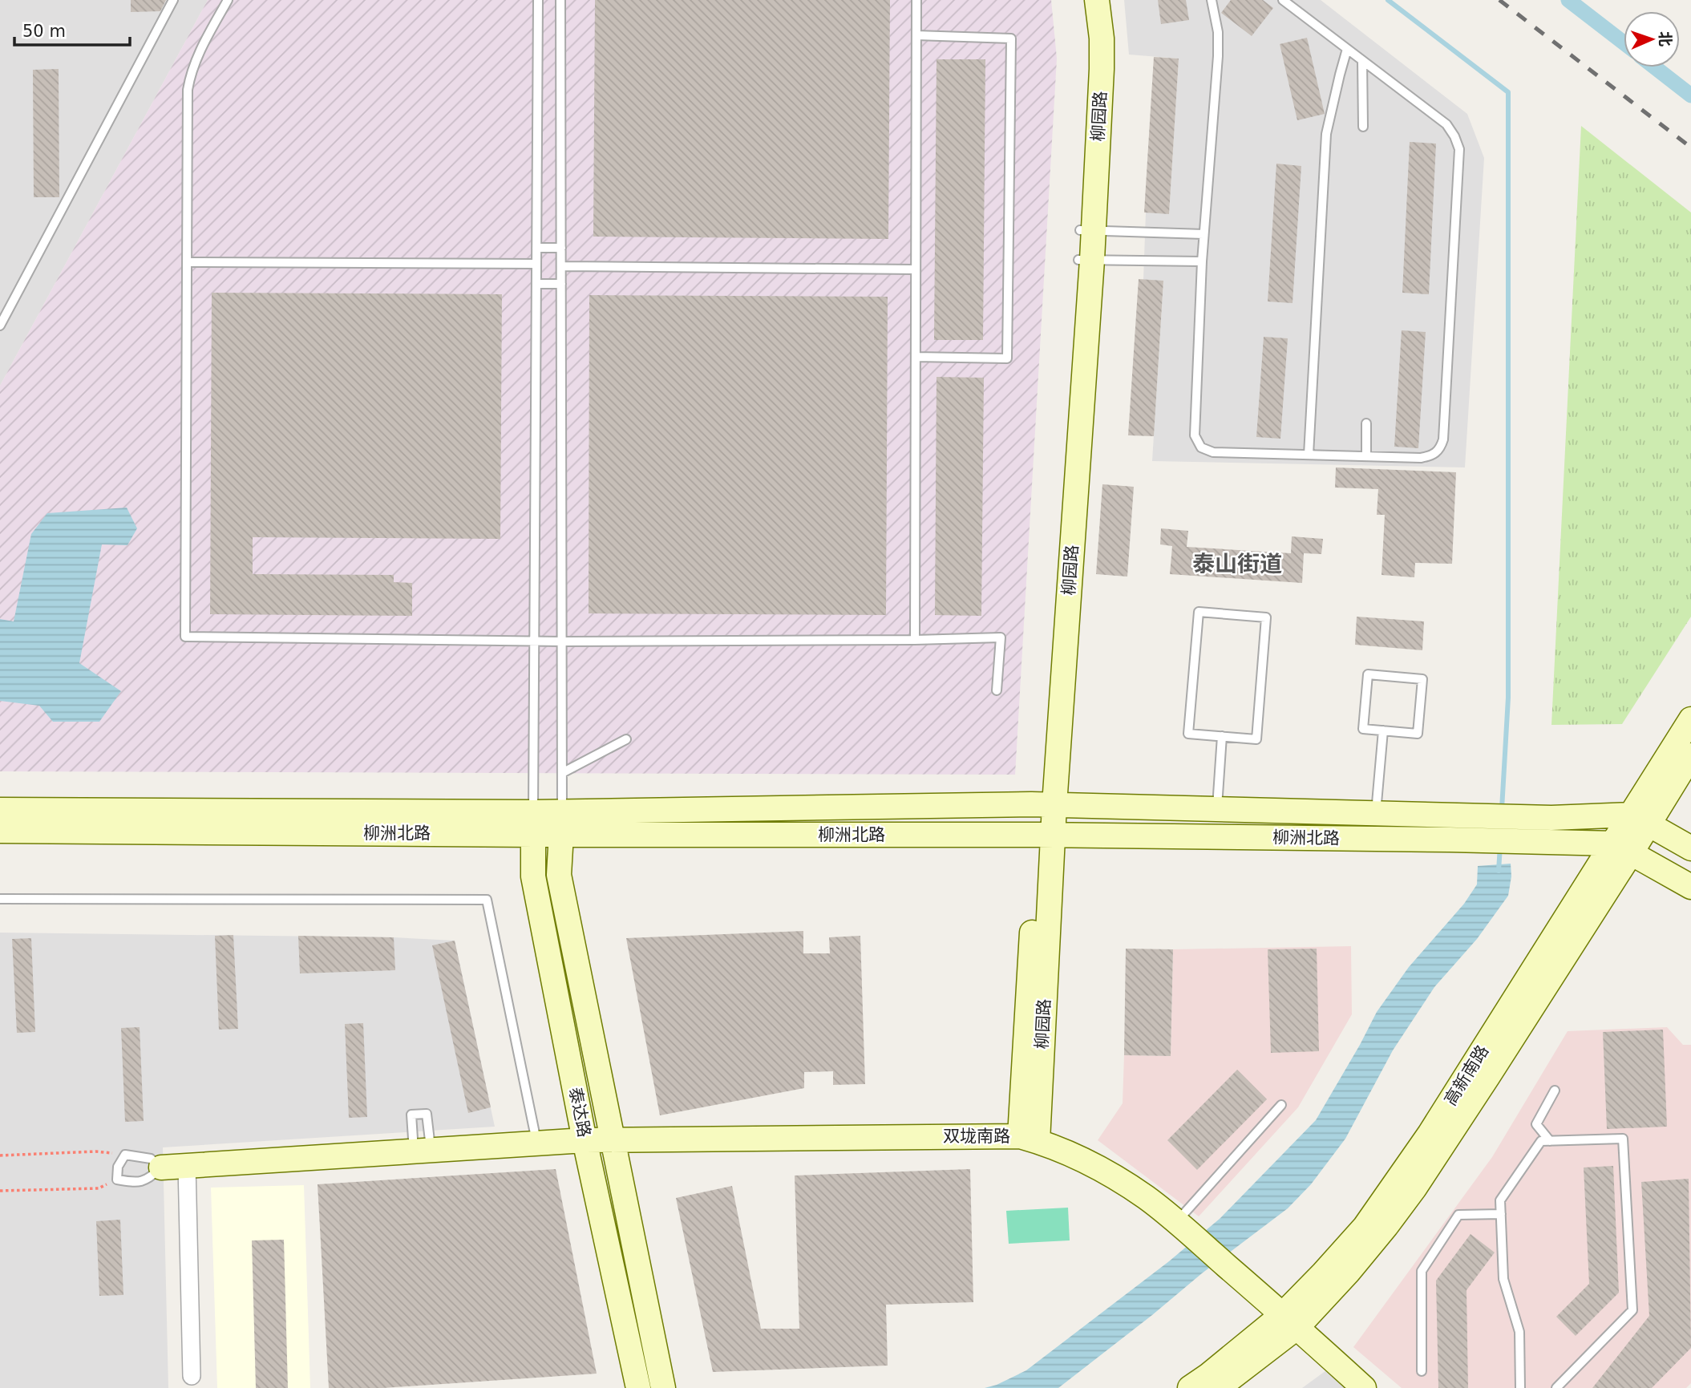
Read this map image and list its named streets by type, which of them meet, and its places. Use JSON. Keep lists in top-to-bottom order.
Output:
{
  "streets": {
    "main road": [
      "柳园路",
      "柳洲北路",
      "高新南路",
      "泰达路",
      "双垅南路"
    ]
  },
  "crossings": [
    ["柳园路", "柳洲北路"],
    ["柳园路", "双垅南路"],
    ["柳洲北路", "高新南路"],
    ["柳洲北路", "泰达路"],
    ["高新南路", "双垅南路"],
    ["泰达路", "双垅南路"]
  ],
  "districts": ["泰山街道"],
  "scale_bar": "50 m",
  "north": "right"
}
